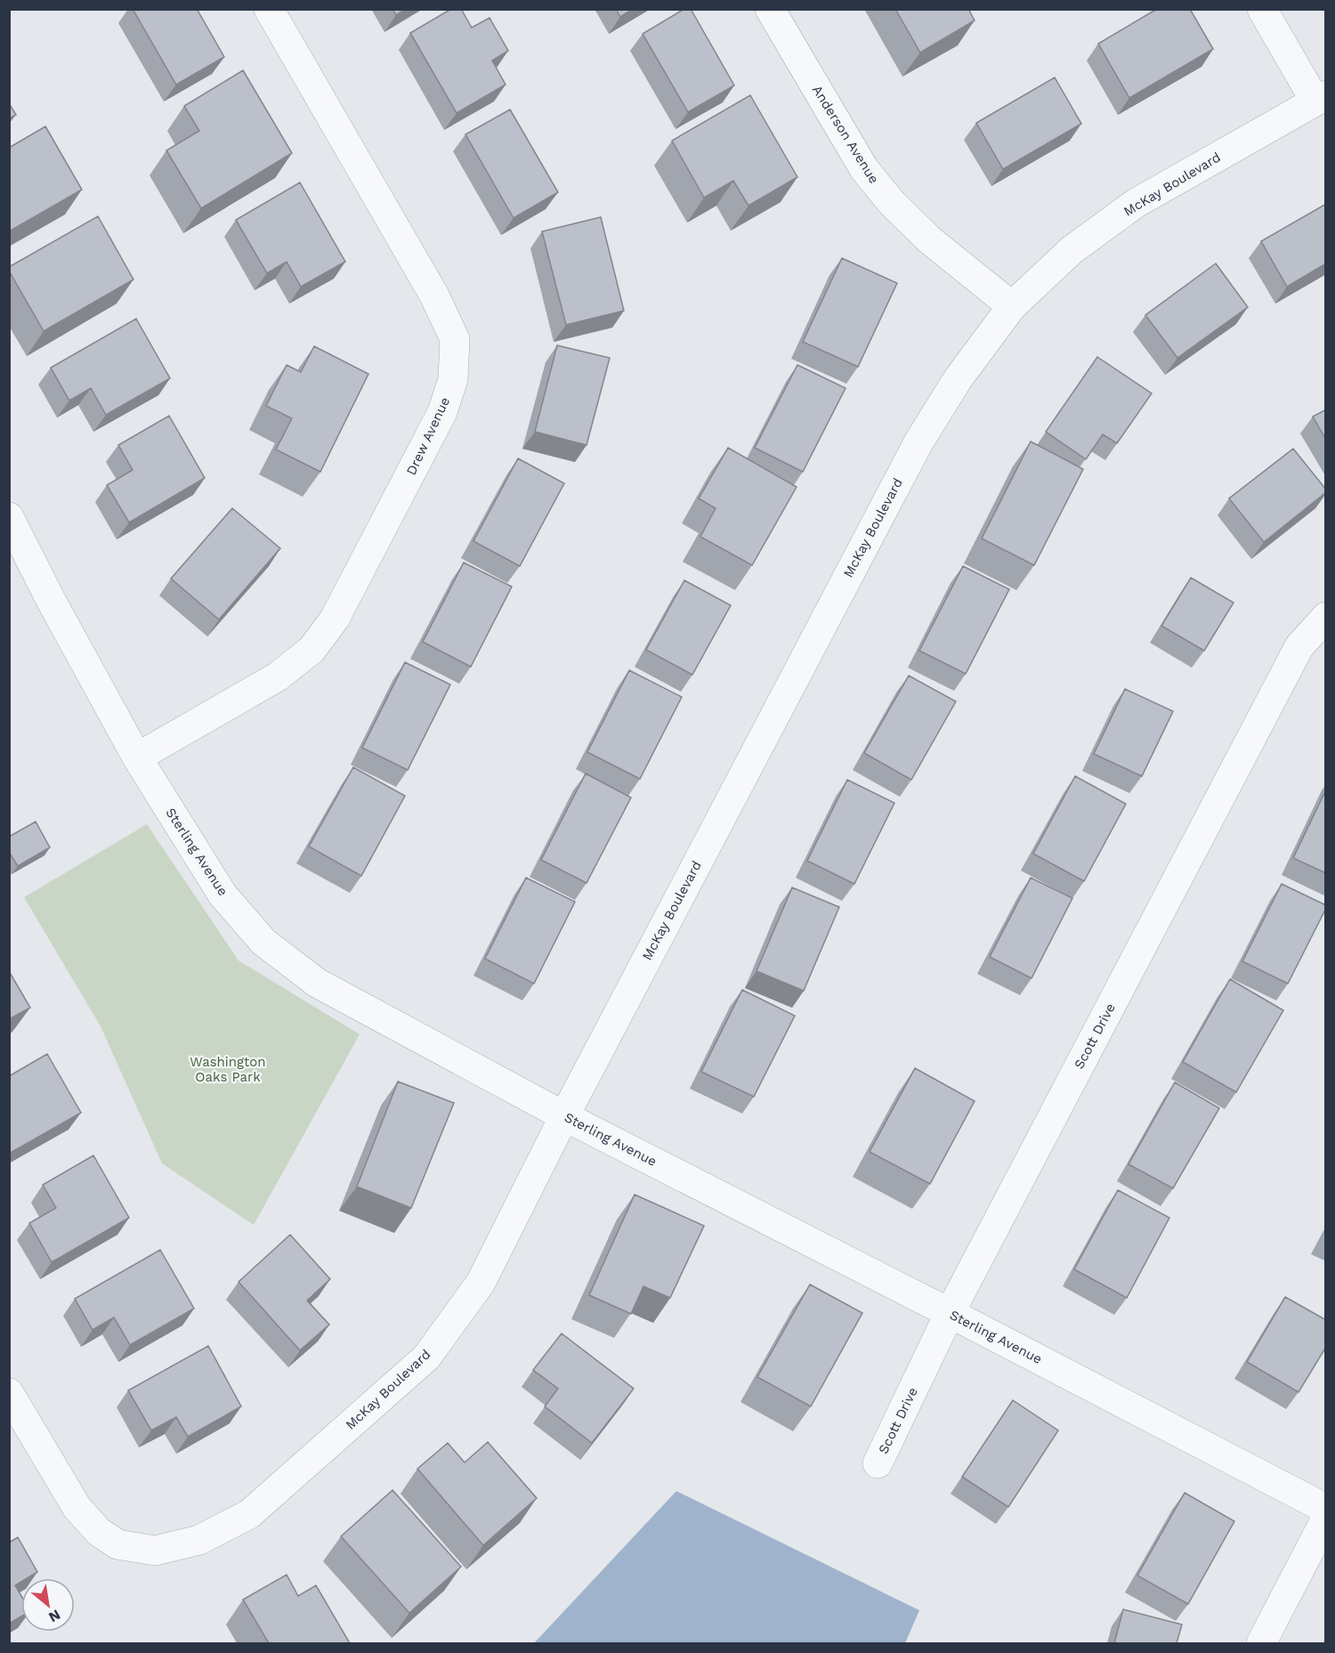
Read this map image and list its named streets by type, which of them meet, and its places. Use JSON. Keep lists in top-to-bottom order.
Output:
{
  "streets": {
    "street": [
      "Anderson Avenue",
      "McKay Boulevard",
      "Drew Avenue",
      "Sterling Avenue",
      "Scott Drive"
    ]
  },
  "crossings": [
    ["Anderson Avenue", "McKay Boulevard"],
    ["McKay Boulevard", "Sterling Avenue"],
    ["Drew Avenue", "Sterling Avenue"],
    ["Sterling Avenue", "Scott Drive"]
  ],
  "parks": ["Washington Oaks Park"],
  "north": "bottom right"
}
